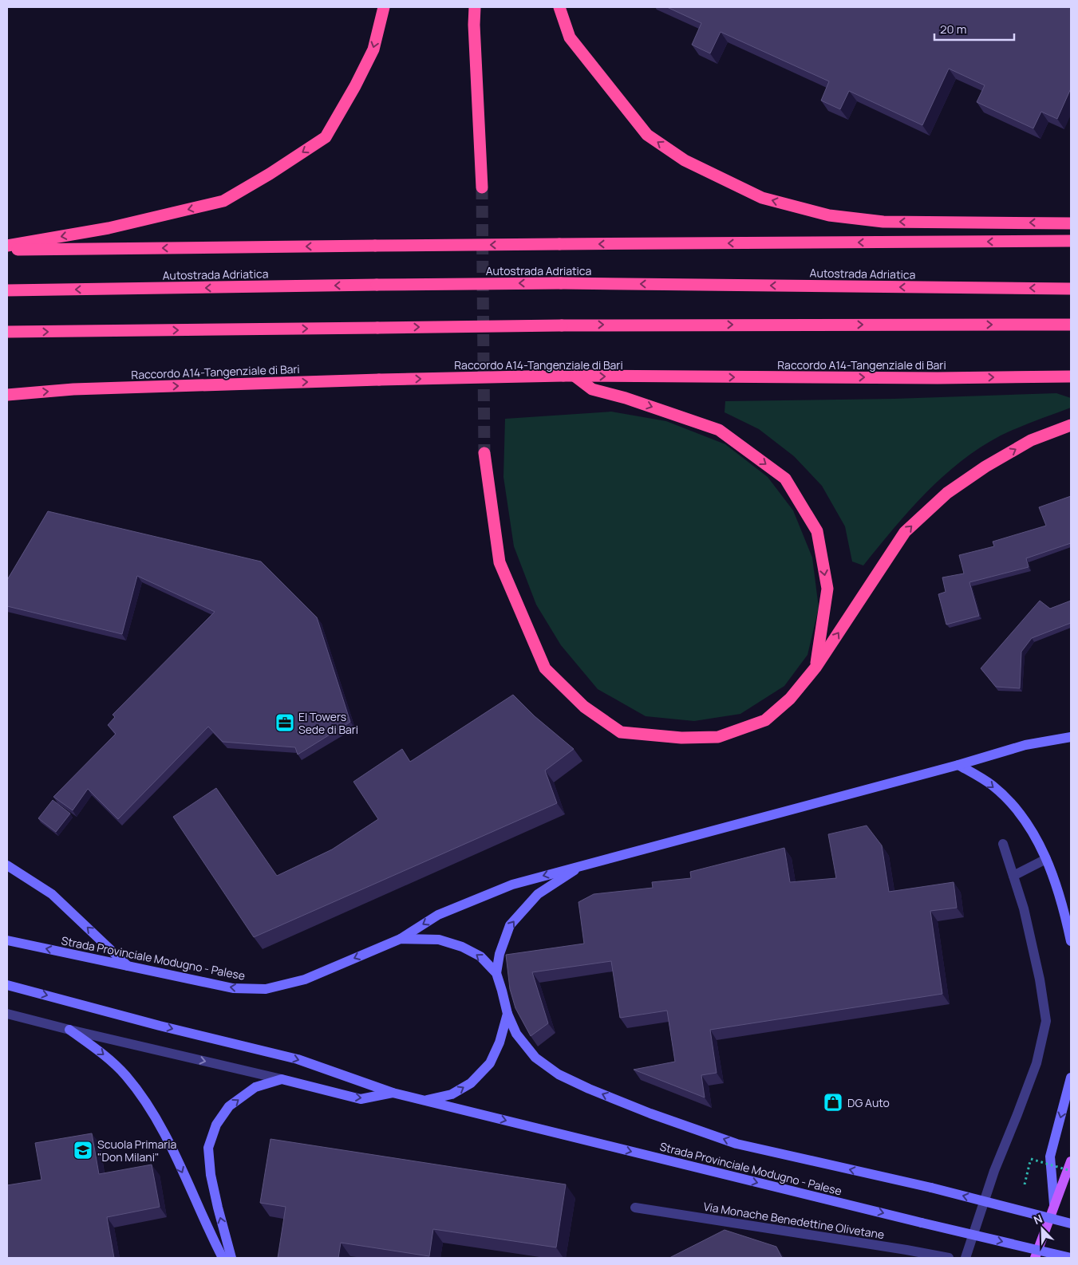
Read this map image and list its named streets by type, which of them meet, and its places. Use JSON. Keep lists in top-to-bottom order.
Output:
{
  "streets": {
    "highway": ["Autostrada Adriatica", "Raccordo A14-Tangenziale di Bari"],
    "main road": ["Strada Provinciale Modugno - Palese"],
    "street": ["Via Monache Benedettine Olivetane"]
  },
  "places": {
    "office": ["EI Towers Sede di Bari"],
    "shop": ["DG Auto"],
    "school or university": ["Scuola Primaria \"Don Milani\""]
  },
  "scale_bar": "20 m",
  "north": "top left"
}
